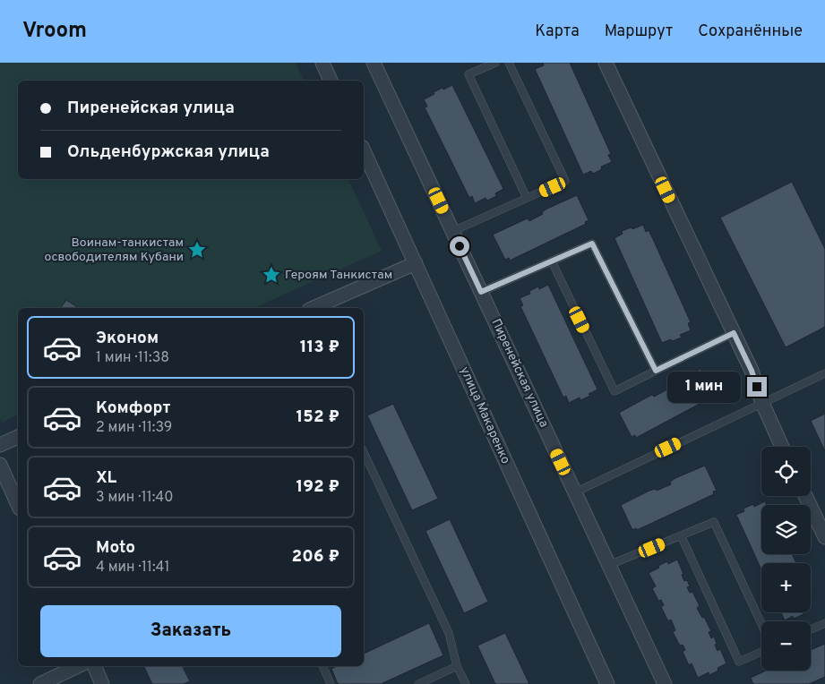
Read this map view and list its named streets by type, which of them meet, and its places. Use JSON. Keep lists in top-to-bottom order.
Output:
{
  "streets": {
    "street": ["Пиренейская улица", "улица Макаренко"]
  },
  "places": {
    "place": ["Воинам-танкистам освободителям Кубани", "Героям Танкистам"]
  },
  "page": {
    "header": "Vroom",
    "nav": ["Карта", "Маршрут", "Сохранённые"],
    "banner": ["Пиренейская улица", "Ольденбуржская улица"],
    "list": [
      {
        "name": "Эконом",
        "note": "1 мин · 11:38",
        "value": "113 ₽"
      },
      {
        "name": "Комфорт",
        "note": "2 мин · 11:39",
        "value": "152 ₽"
      },
      {
        "name": "XL",
        "note": "3 мин · 11:40",
        "value": "192 ₽"
      },
      {
        "name": "Moto",
        "note": "4 мин · 11:41",
        "value": "206 ₽"
      }
    ],
    "bubble": "1 мин",
    "map_buttons": ["+", "−"],
    "buttons": "Заказать"
  }
}
